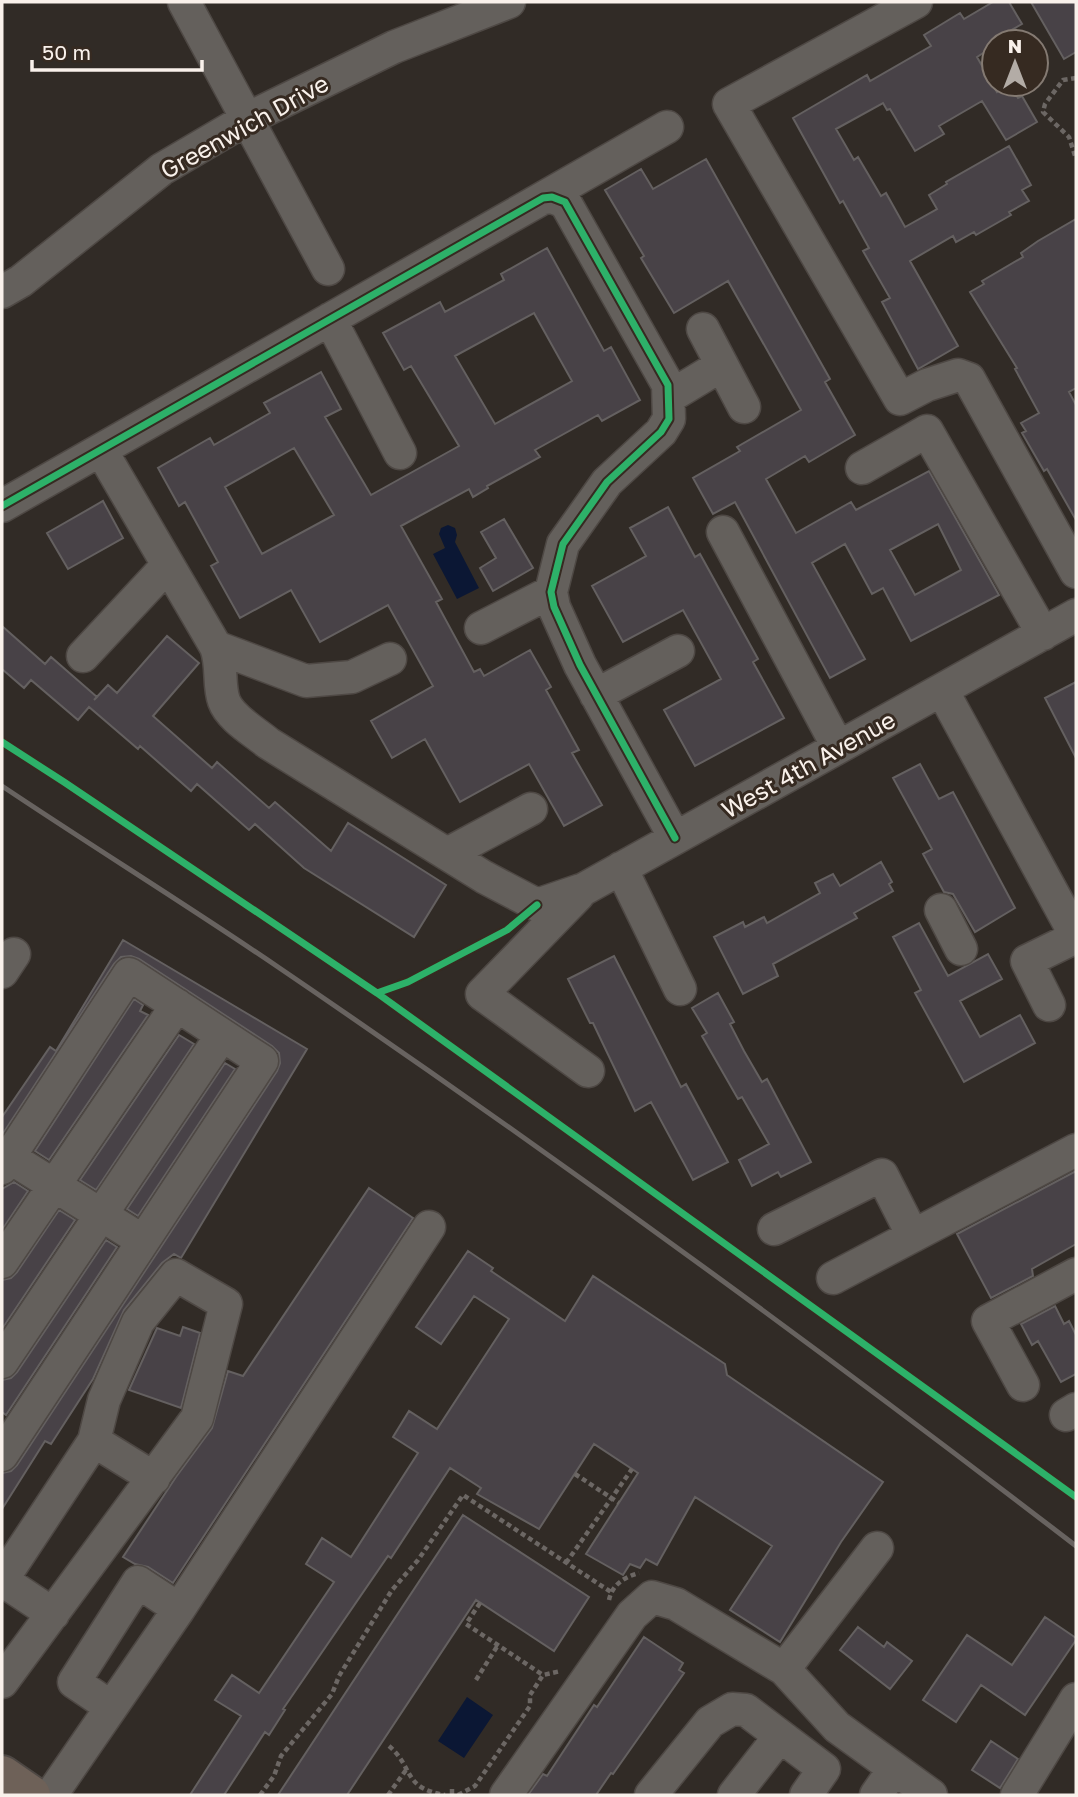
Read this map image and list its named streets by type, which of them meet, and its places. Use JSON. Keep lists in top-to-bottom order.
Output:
{
  "streets": {
    "street": ["Greenwich Drive", "West 4th Avenue"]
  },
  "scale_bar": "50 m",
  "north": "top"
}
